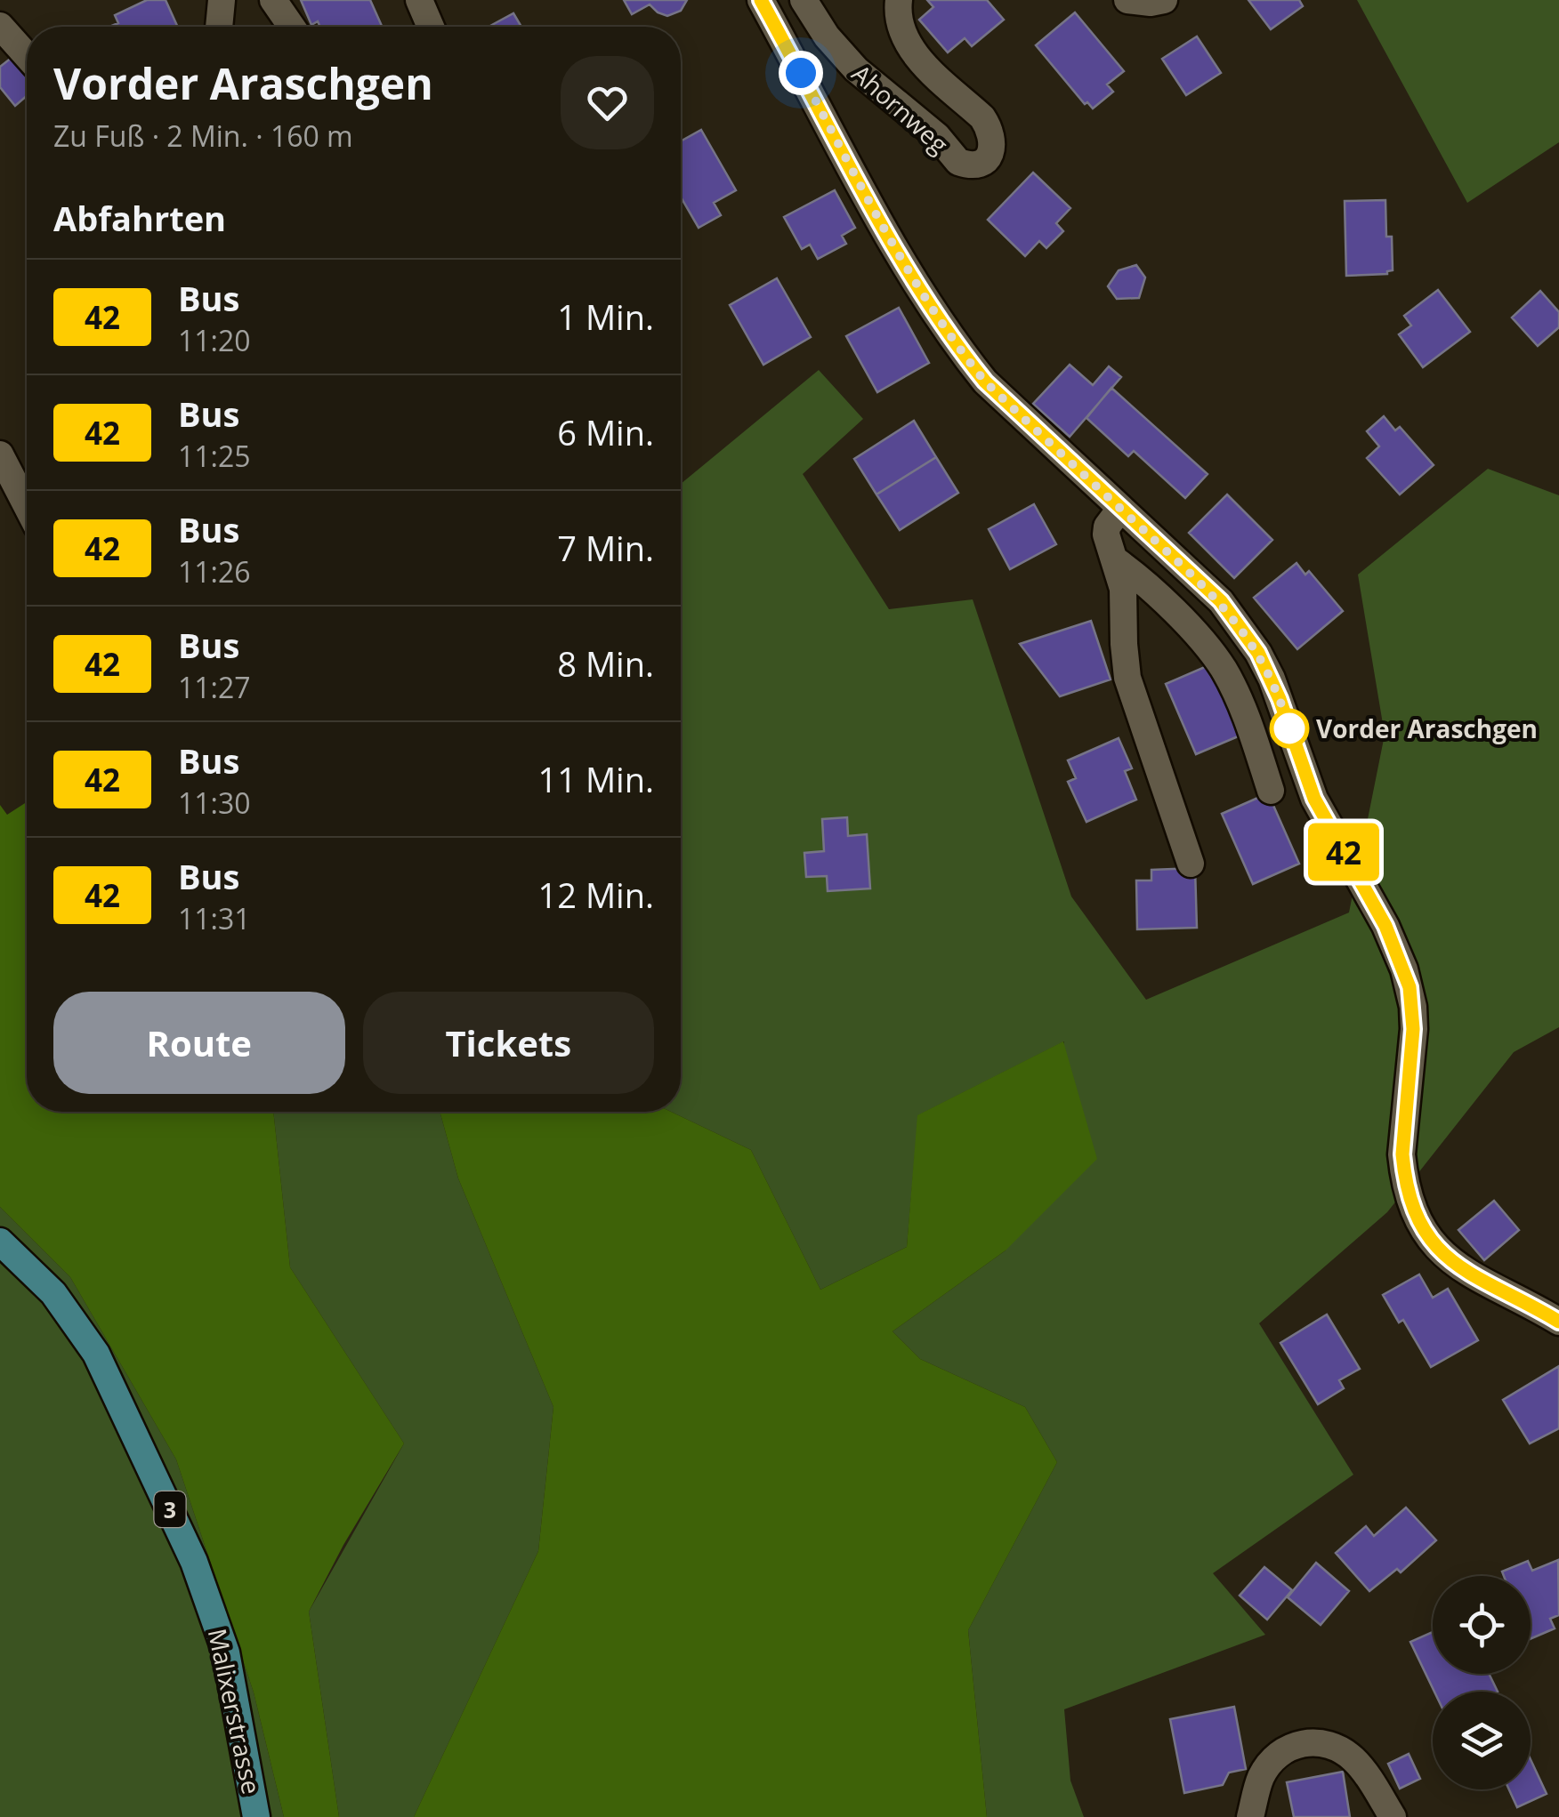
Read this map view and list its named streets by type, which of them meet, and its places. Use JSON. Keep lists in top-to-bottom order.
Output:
{
  "streets": {
    "main road": ["3", "Malixerstrasse"],
    "street": ["Ahornweg"]
  },
  "places": ["Vorder Araschgen"],
  "lines": ["bus line 42"],
  "page": {
    "on_map": "42",
    "heading": [
      ["Vorder Araschgen", "Zu Fuß · 2 Min. · 160 m"],
      "Abfahrten"
    ],
    "list": [
      {
        "mark": "42",
        "name": "Bus",
        "note": "11:20",
        "value": "1 Min."
      },
      {
        "mark": "42",
        "name": "Bus",
        "note": "11:25",
        "value": "6 Min."
      },
      {
        "mark": "42",
        "name": "Bus",
        "note": "11:26",
        "value": "7 Min."
      },
      {
        "mark": "42",
        "name": "Bus",
        "note": "11:27",
        "value": "8 Min."
      },
      {
        "mark": "42",
        "name": "Bus",
        "note": "11:30",
        "value": "11 Min."
      },
      {
        "mark": "42",
        "name": "Bus",
        "note": "11:31",
        "value": "12 Min."
      }
    ],
    "buttons": ["Route", "Tickets"]
  }
}
